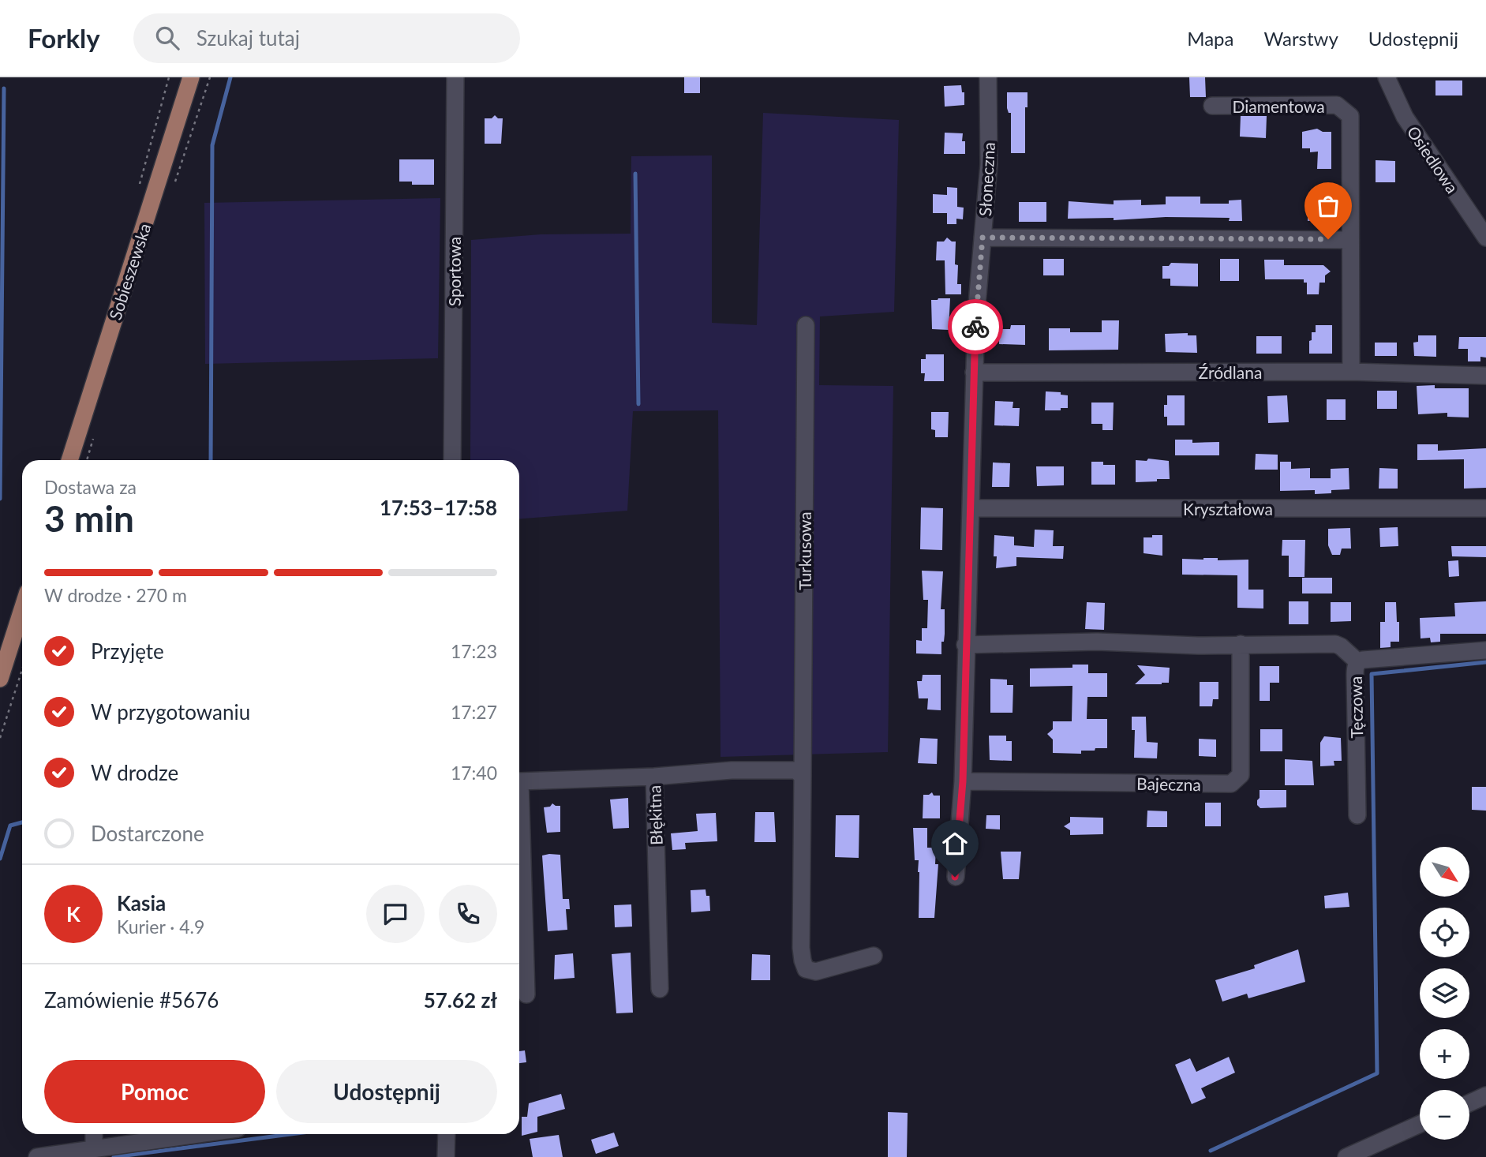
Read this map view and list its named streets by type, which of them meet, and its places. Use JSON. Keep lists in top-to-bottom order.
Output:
{
  "streets": {
    "main road": ["Sobieszewska"],
    "street": [
      "Diamentowa",
      "Osiedlowa",
      "Słoneczna",
      "Sportowa",
      "Źródlana",
      "Kryształowa",
      "Turkusowa",
      "Tęczowa",
      "Bajeczna",
      "Błękitna"
    ]
  },
  "crossings": [
    ["Diamentowa", "Źródlana"],
    ["Słoneczna", "Źródlana"],
    ["Słoneczna", "Kryształowa"],
    ["Słoneczna", "Bajeczna"]
  ],
  "north": "bottom right",
  "page": {
    "header": "Forkly",
    "search": "Szukaj tutaj",
    "nav": ["Mapa", "Warstwy", "Udostępnij"],
    "heading": ["3 min", "Dostawa za", "17:53–17:58"],
    "panel": [
      "Kasia",
      "Kurier · 4.9",
      "Zamówienie #5676",
      "57.62 zł"
    ],
    "bar": "W drodze · 270 m",
    "list": [
      ["Przyjęte", "17:23"],
      ["W przygotowaniu", "17:27"],
      ["W drodze", "17:40"],
      "Dostarczone"
    ],
    "map_buttons": ["+", "−"],
    "round": "K",
    "buttons": ["Pomoc", "Udostępnij"]
  }
}
